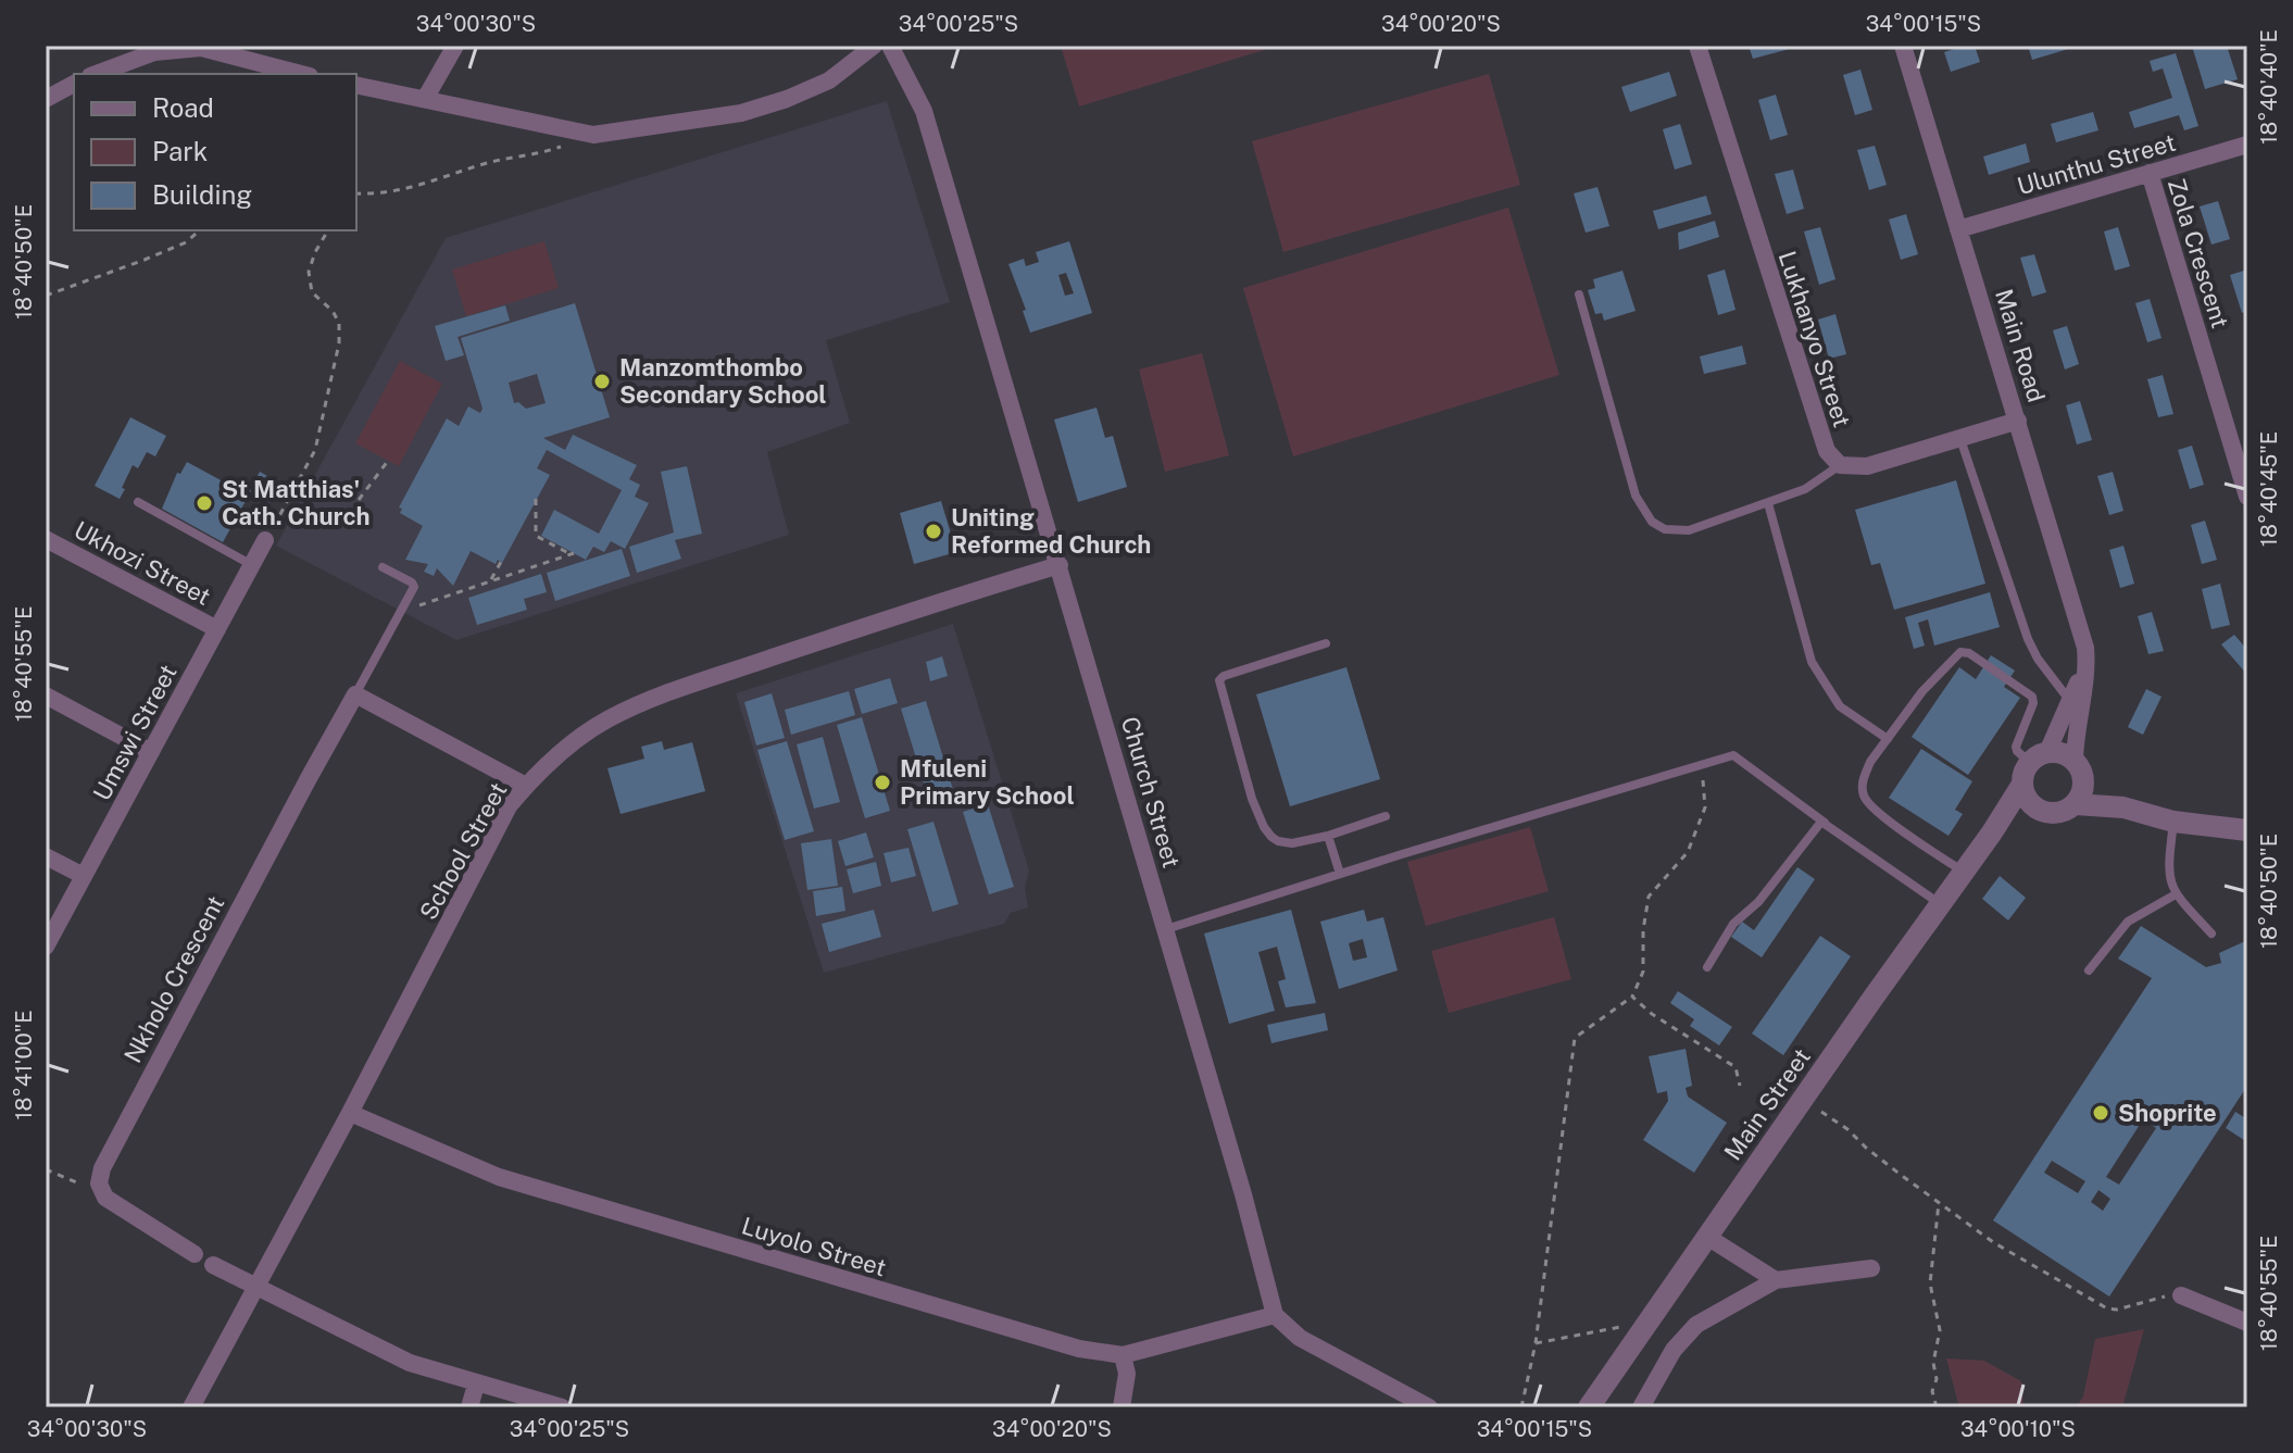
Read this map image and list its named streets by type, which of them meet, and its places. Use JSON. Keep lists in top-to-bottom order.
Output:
{
  "streets": {
    "street": [
      "Ulunthu Street",
      "Zola Crescent",
      "Lukhanyo Street",
      "Main Road",
      "Ukhozi Street",
      "Umswi Street",
      "Church Street",
      "School Street",
      "Nkholo Crescent",
      "Main Street",
      "Luyolo Street"
    ]
  },
  "crossings": [
    ["Ulunthu Street", "Zola Crescent"],
    ["Ulunthu Street", "Main Road"],
    ["Main Road", "Main Street"],
    ["Ukhozi Street", "Umswi Street"],
    ["Church Street", "School Street"],
    ["Church Street", "Luyolo Street"],
    ["School Street", "Luyolo Street"]
  ],
  "places": [
    "Manzomthombo Secondary School",
    "St Matthias' Cath. Church",
    "Uniting Reformed Church",
    "Mfuleni Primary School",
    "Shoprite"
  ],
  "legend": ["Road", "Park", "Building"],
  "coordinates": [
    "34°00'30\"S",
    "34°00'25\"S",
    "34°00'20\"S",
    "34°00'15\"S",
    "18°40'40\"E",
    "18°40'50\"E",
    "18°40'45\"E",
    "18°40'55\"E",
    "18°41'00\"E",
    "34°00'10\"S"
  ]
}
